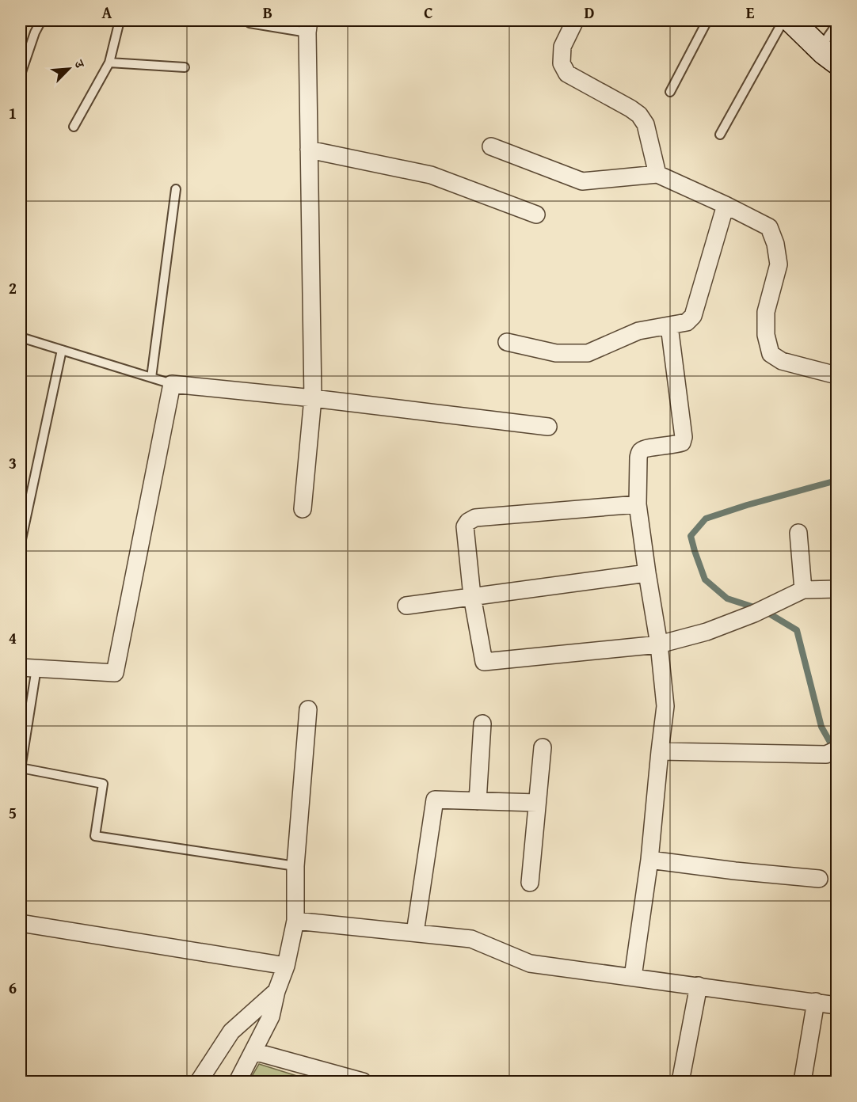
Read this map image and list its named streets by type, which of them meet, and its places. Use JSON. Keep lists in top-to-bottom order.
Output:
{
  "north": "top right",
  "grid": {
    "columns": [
      "A",
      "B",
      "C",
      "D",
      "E"
    ],
    "rows": [
      "1",
      "2",
      "3",
      "4",
      "5",
      "6"
    ]
  }
}
